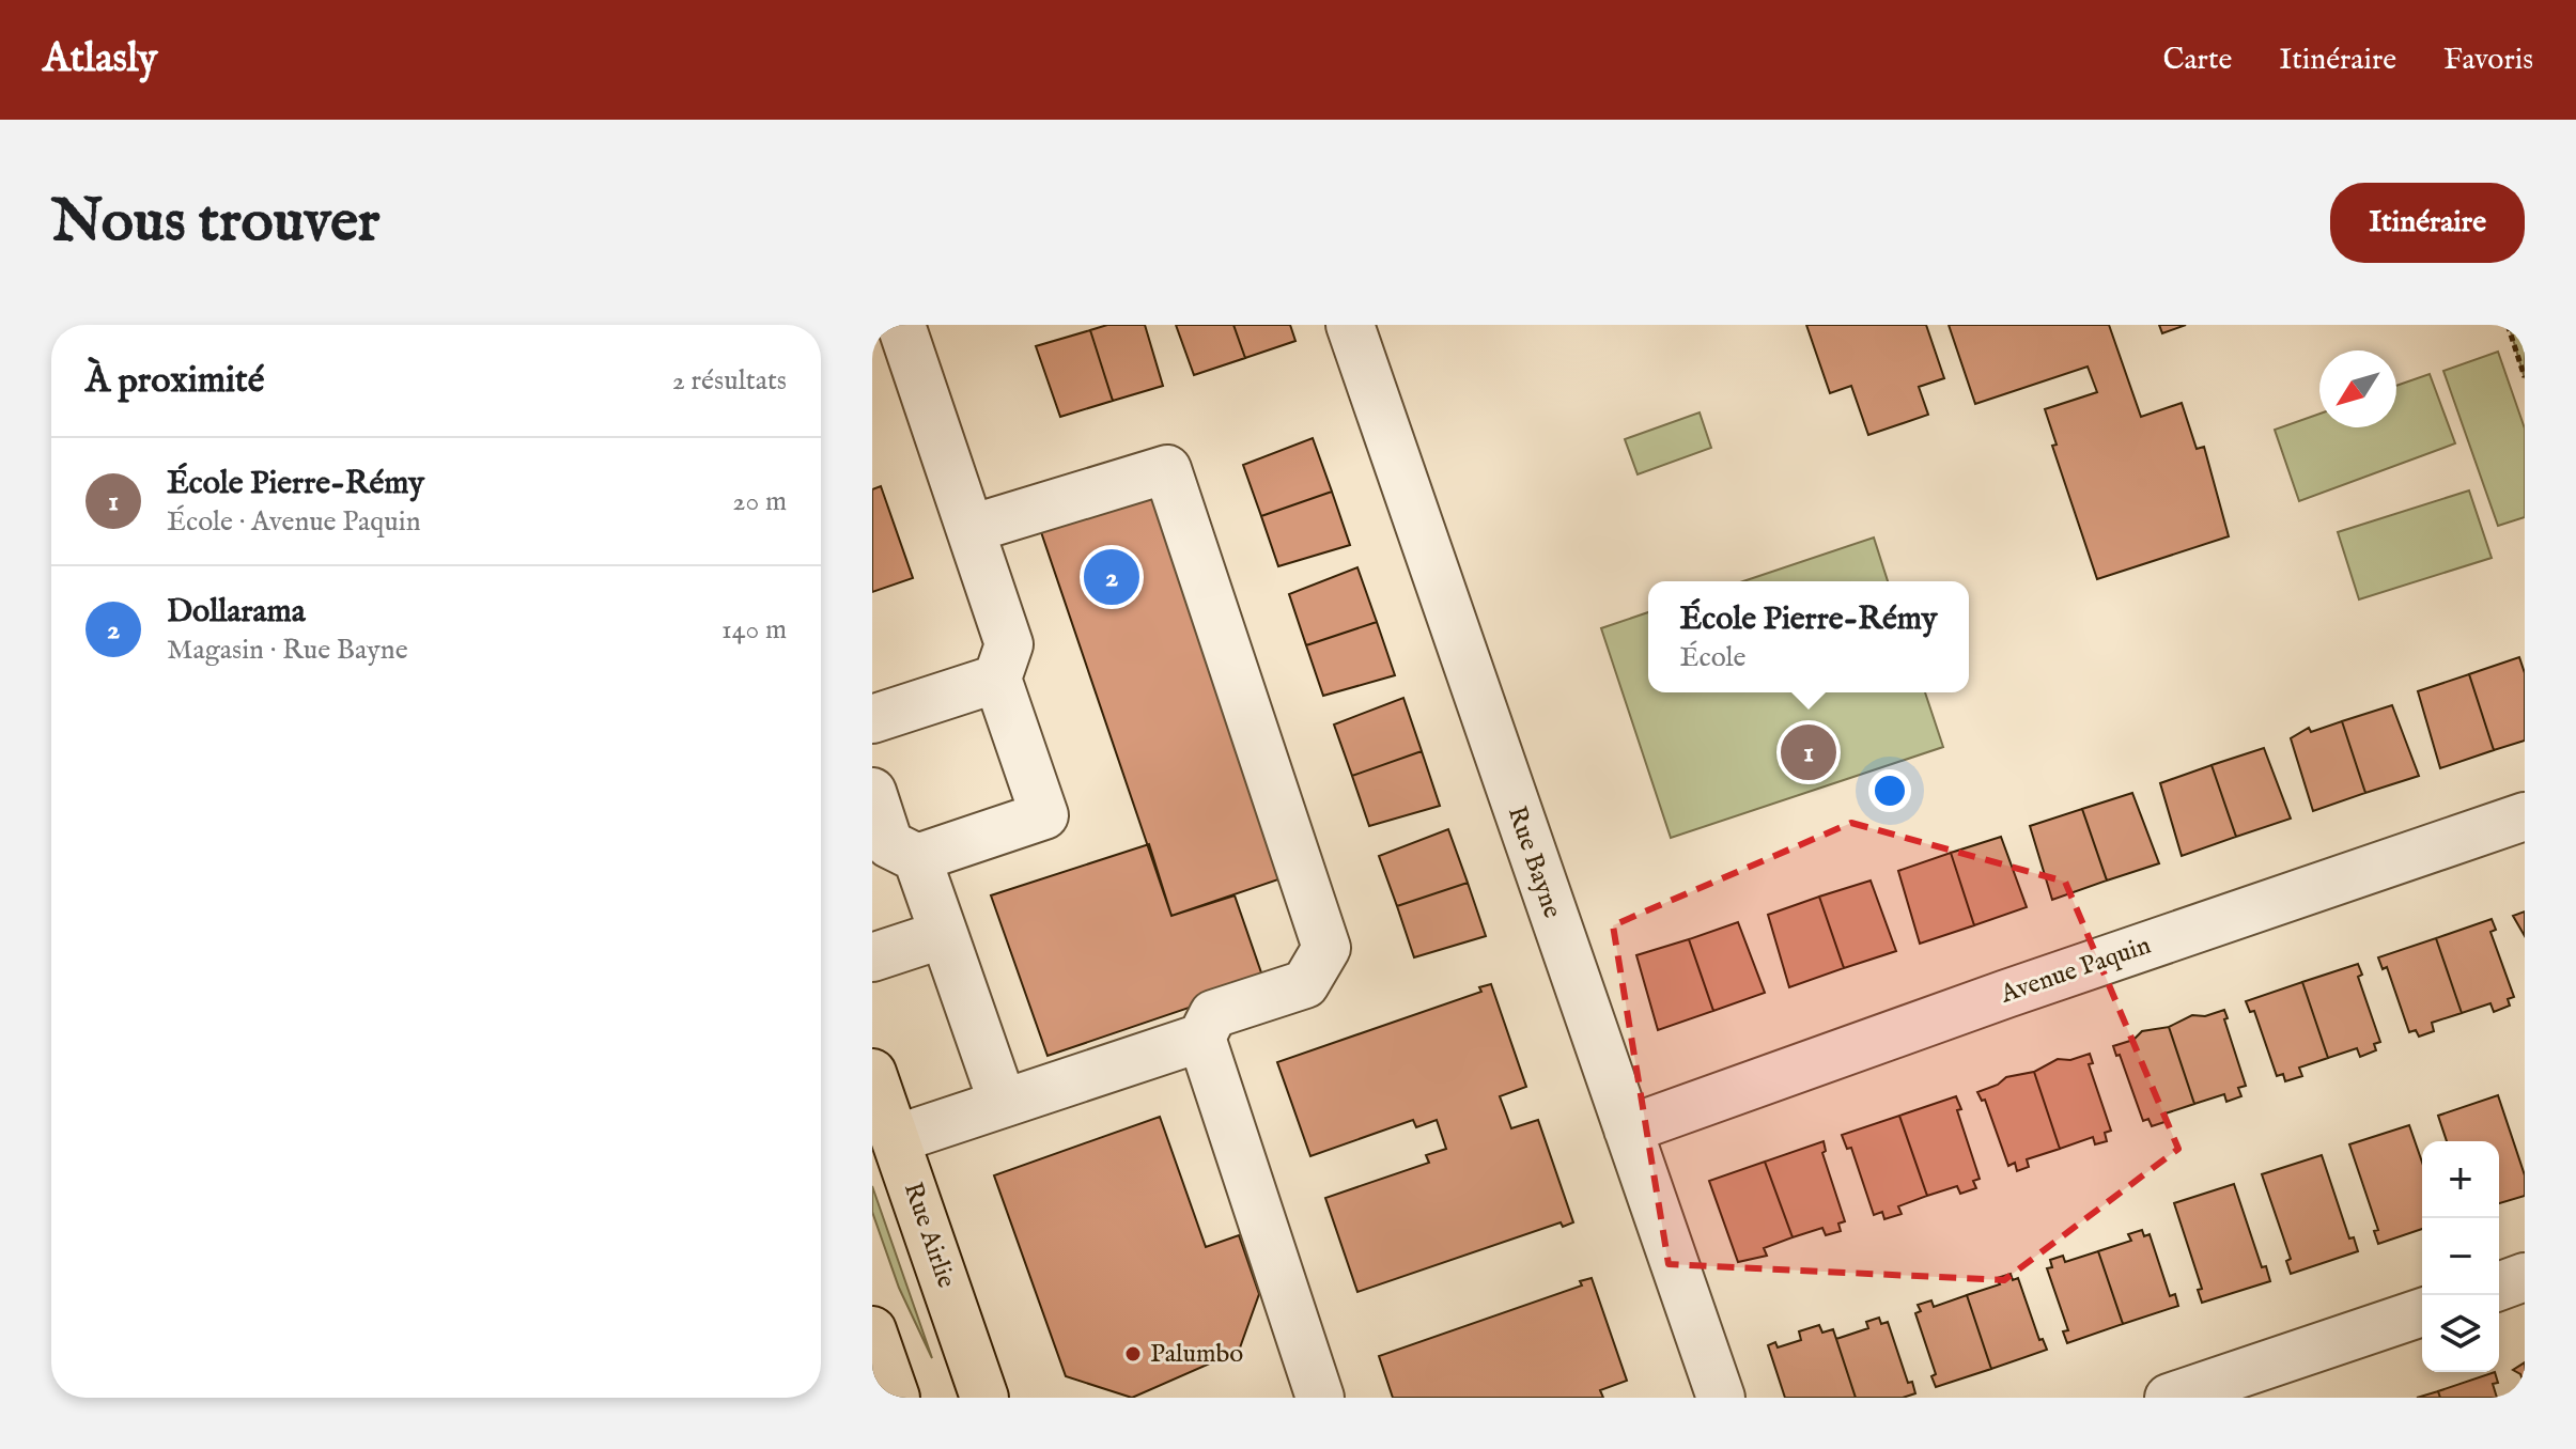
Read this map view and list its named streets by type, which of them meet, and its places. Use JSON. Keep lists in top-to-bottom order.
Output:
{
  "streets": {
    "main road": ["Rue Airlie"],
    "street": ["Rue Bayne", "Avenue Paquin"]
  },
  "crossings": [
    ["Rue Bayne", "Avenue Paquin"]
  ],
  "places": ["Palumbo"],
  "north": "bottom left",
  "page": {
    "header": "Atlasly",
    "nav": ["Carte", "Itinéraire", "Favoris"],
    "buttons": "Itinéraire",
    "title": "Nous trouver",
    "heading": ["À proximité", "2 résultats"],
    "list": [
      {
        "mark": "1",
        "name": "École Pierre-Rémy",
        "note": "École · Avenue Paquin",
        "value": "20 m"
      },
      {
        "mark": "2",
        "name": "Dollarama",
        "note": "Magasin · Rue Bayne",
        "value": "140 m"
      }
    ],
    "pins": ["2", "1"],
    "popup": ["École Pierre-Rémy", "École"],
    "map_buttons": ["+", "−"]
  }
}
